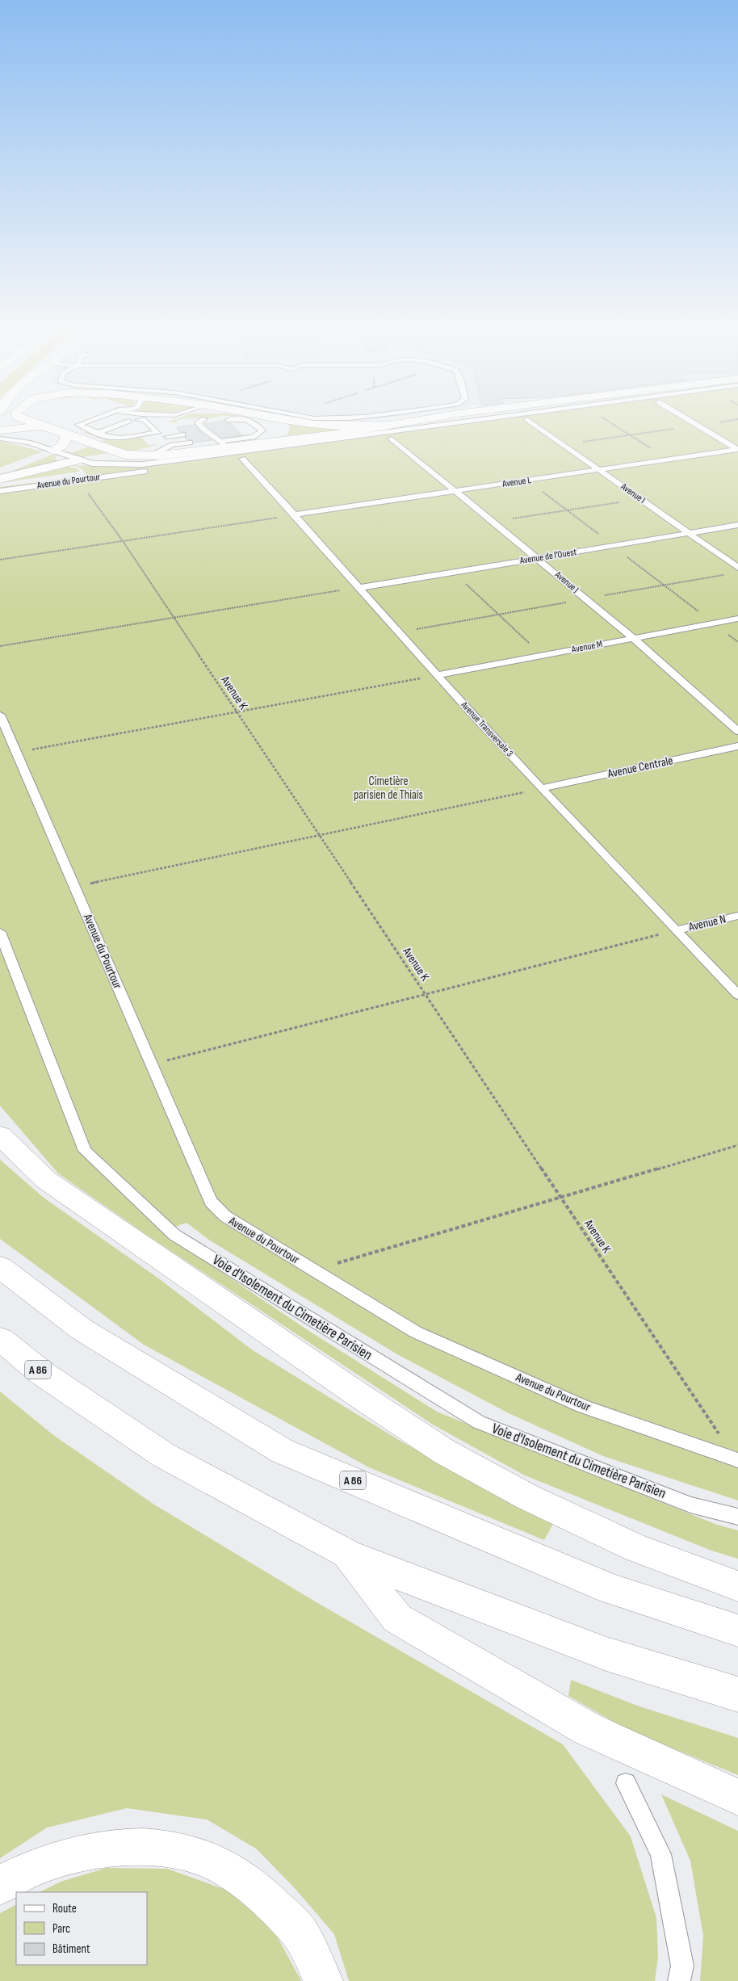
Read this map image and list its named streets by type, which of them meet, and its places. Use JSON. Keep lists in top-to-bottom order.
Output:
{
  "streets": {
    "main road": ["A 86"],
    "lane": [
      "Avenue du Pourtour",
      "Avenue L",
      "Avenue I",
      "Avenue de l'Ouest",
      "Avenue J",
      "Avenue M",
      "Avenue Transversale 3",
      "Avenue Centrale",
      "Avenue N",
      "Voie d'Isolement du Cimetière Parisien"
    ],
    "path": ["Avenue K"]
  },
  "crossings": [
    ["Avenue du Pourtour", "Avenue J"],
    ["Avenue du Pourtour", "Avenue K"],
    ["Avenue du Pourtour", "Avenue Transversale 3"],
    ["Avenue L", "Avenue I"],
    ["Avenue L", "Avenue J"],
    ["Avenue L", "Avenue Transversale 3"],
    ["Avenue I", "Avenue de l'Ouest"],
    ["Avenue de l'Ouest", "Avenue J"],
    ["Avenue de l'Ouest", "Avenue Transversale 3"],
    ["Avenue J", "Avenue M"],
    ["Avenue M", "Avenue Transversale 3"],
    ["Avenue Transversale 3", "Avenue Centrale"],
    ["Avenue Transversale 3", "Avenue N"]
  ],
  "parks": ["Cimetière parisien de Thiais"],
  "legend": ["Route", "Parc", "Bâtiment"]
}
